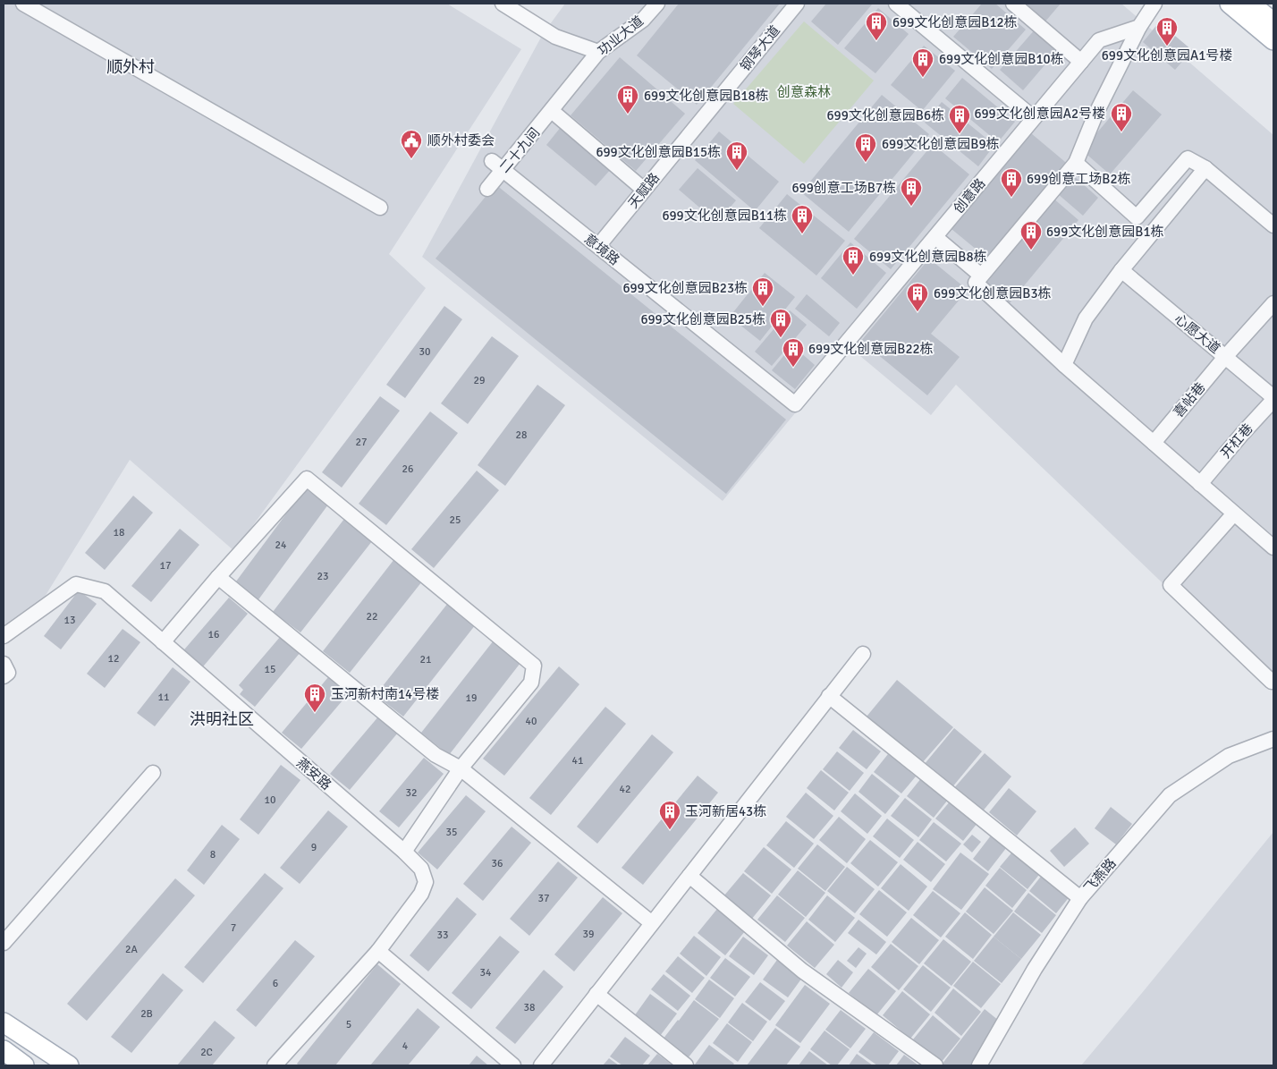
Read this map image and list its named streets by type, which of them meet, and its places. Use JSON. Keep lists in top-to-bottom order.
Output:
{
  "streets": {
    "street": [
      "功业大道",
      "钢琴大道",
      "二十九间",
      "天赋路",
      "创意路",
      "意境路",
      "心愿大道",
      "喜帖巷",
      "开杠巷",
      "燕安路",
      "飞燕路"
    ]
  },
  "crossings": [
    ["功业大道", "二十九间"],
    ["钢琴大道", "天赋路"],
    ["二十九间", "意境路"],
    ["天赋路", "意境路"],
    ["创意路", "意境路"],
    ["心愿大道", "喜帖巷"],
    ["心愿大道", "开杠巷"]
  ],
  "districts": ["顺外村", "洪明社区"],
  "parks": ["创意森林"],
  "places": {
    "building": [
      "699文化创意园B12栋",
      "699文化创意园A1号楼",
      "699文化创意园B10栋",
      "699文化创意园B18栋",
      "699文化创意园A2号楼",
      "699文化创意园B6栋",
      "699文化创意园B9栋",
      "699文化创意园B15栋",
      "699创意工场B2栋",
      "699创意工场B7栋",
      "699文化创意园B11栋",
      "699文化创意园B1栋",
      "699文化创意园B8栋",
      "699文化创意园B23栋",
      "699文化创意园B3栋",
      "699文化创意园B25栋",
      "699文化创意园B22栋",
      "玉河新村南14号楼",
      "玉河新居43栋"
    ],
    "public building": ["顺外村委会"]
  },
  "house_numbers": [
    "30",
    "29",
    "28",
    "27",
    "26",
    "25",
    "18",
    "24",
    "17",
    "23",
    "22",
    "13",
    "16",
    "12",
    "21",
    "15",
    "11",
    "19",
    "40",
    "41",
    "42",
    "32",
    "10",
    "35",
    "9",
    "8",
    "36",
    "37",
    "7",
    "39",
    "33",
    "2A",
    "34",
    "6",
    "38",
    "2B",
    "5",
    "4",
    "2C"
  ]
}
